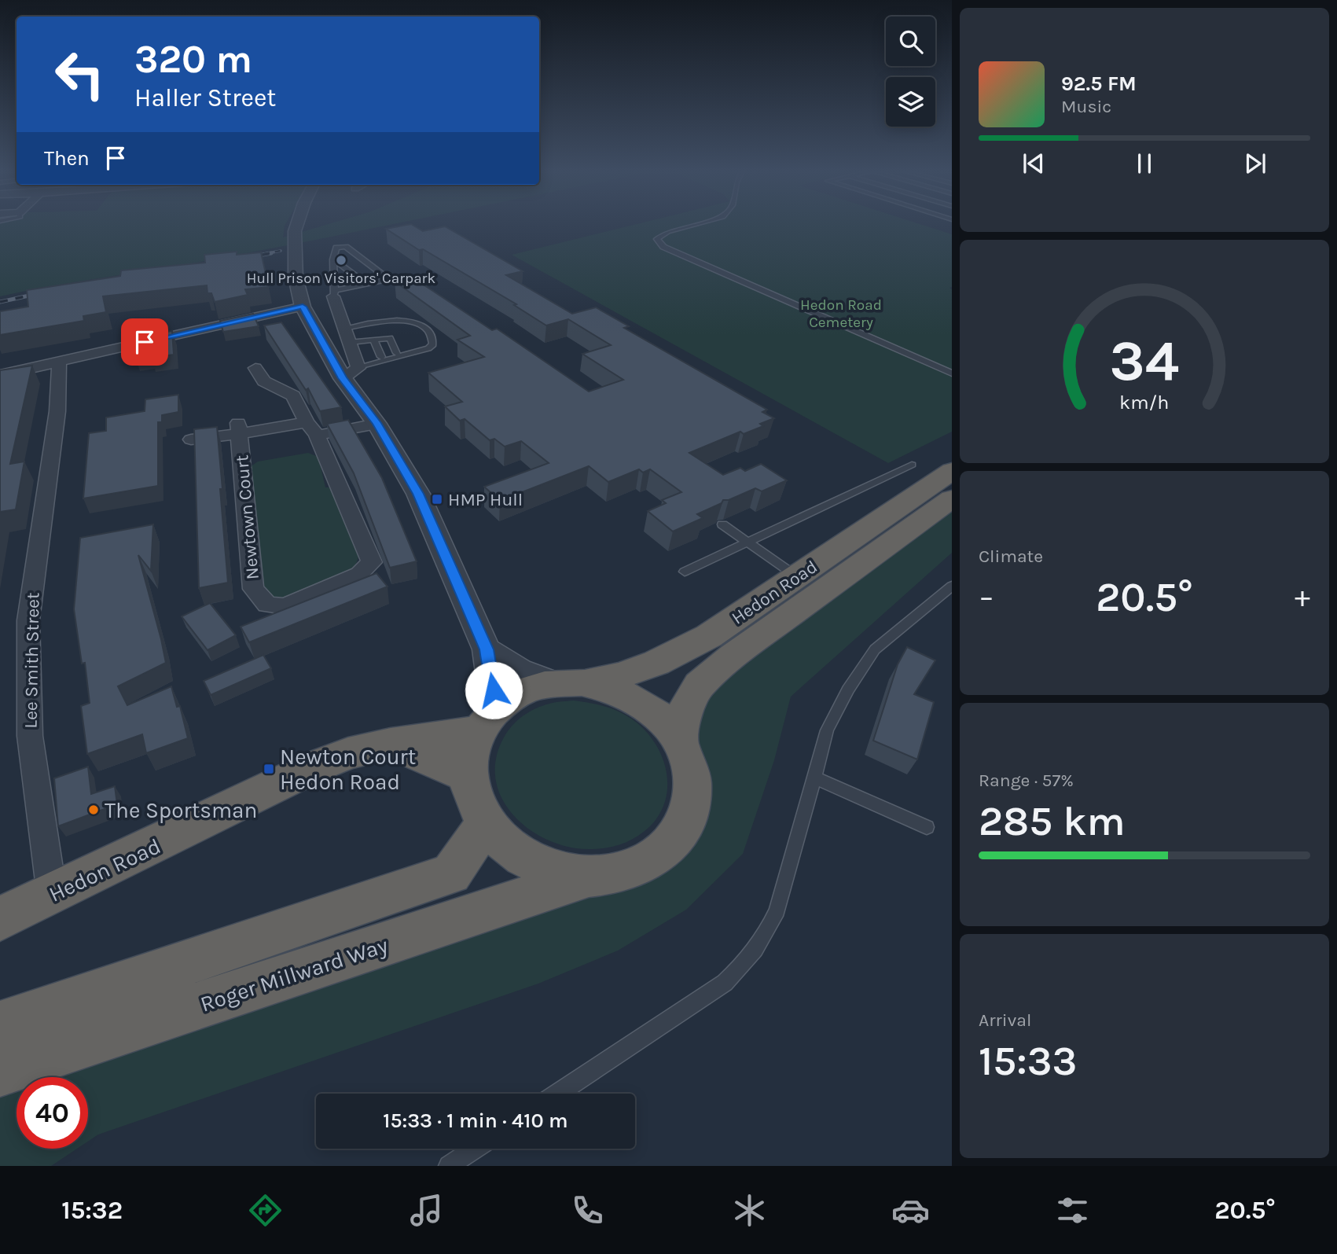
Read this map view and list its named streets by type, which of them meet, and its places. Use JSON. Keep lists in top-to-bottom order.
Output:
{
  "streets": {
    "highway": ["Hedon Road", "Roger Millward Way"],
    "street": ["Newtown Court", "Lee Smith Street"]
  },
  "crossings": [
    ["Hedon Road", "Lee Smith Street"]
  ],
  "parks": ["Hedon Road Cemetery"],
  "places": {
    "other": ["Hull Prison Visitors' Carpark", "The Sportsman"],
    "transit": ["HMP Hull", "Newton Court Hedon Road"]
  },
  "page": {
    "turn": ["320 m", "Haller Street"],
    "song": ["92.5 FM", "Music"],
    "then": "Then",
    "tile": [
      "Climate",
      ["Range · 57%", "285 km"],
      ["Arrival", "15:33"]
    ],
    "heat": ["−", "20.5°", "+"],
    "limit": "40",
    "trip": "15:33 · 1 min · 410 m",
    "tabs": ["15:32", "20.5°"],
    "gauge": ["34", "km/h"]
  }
}
